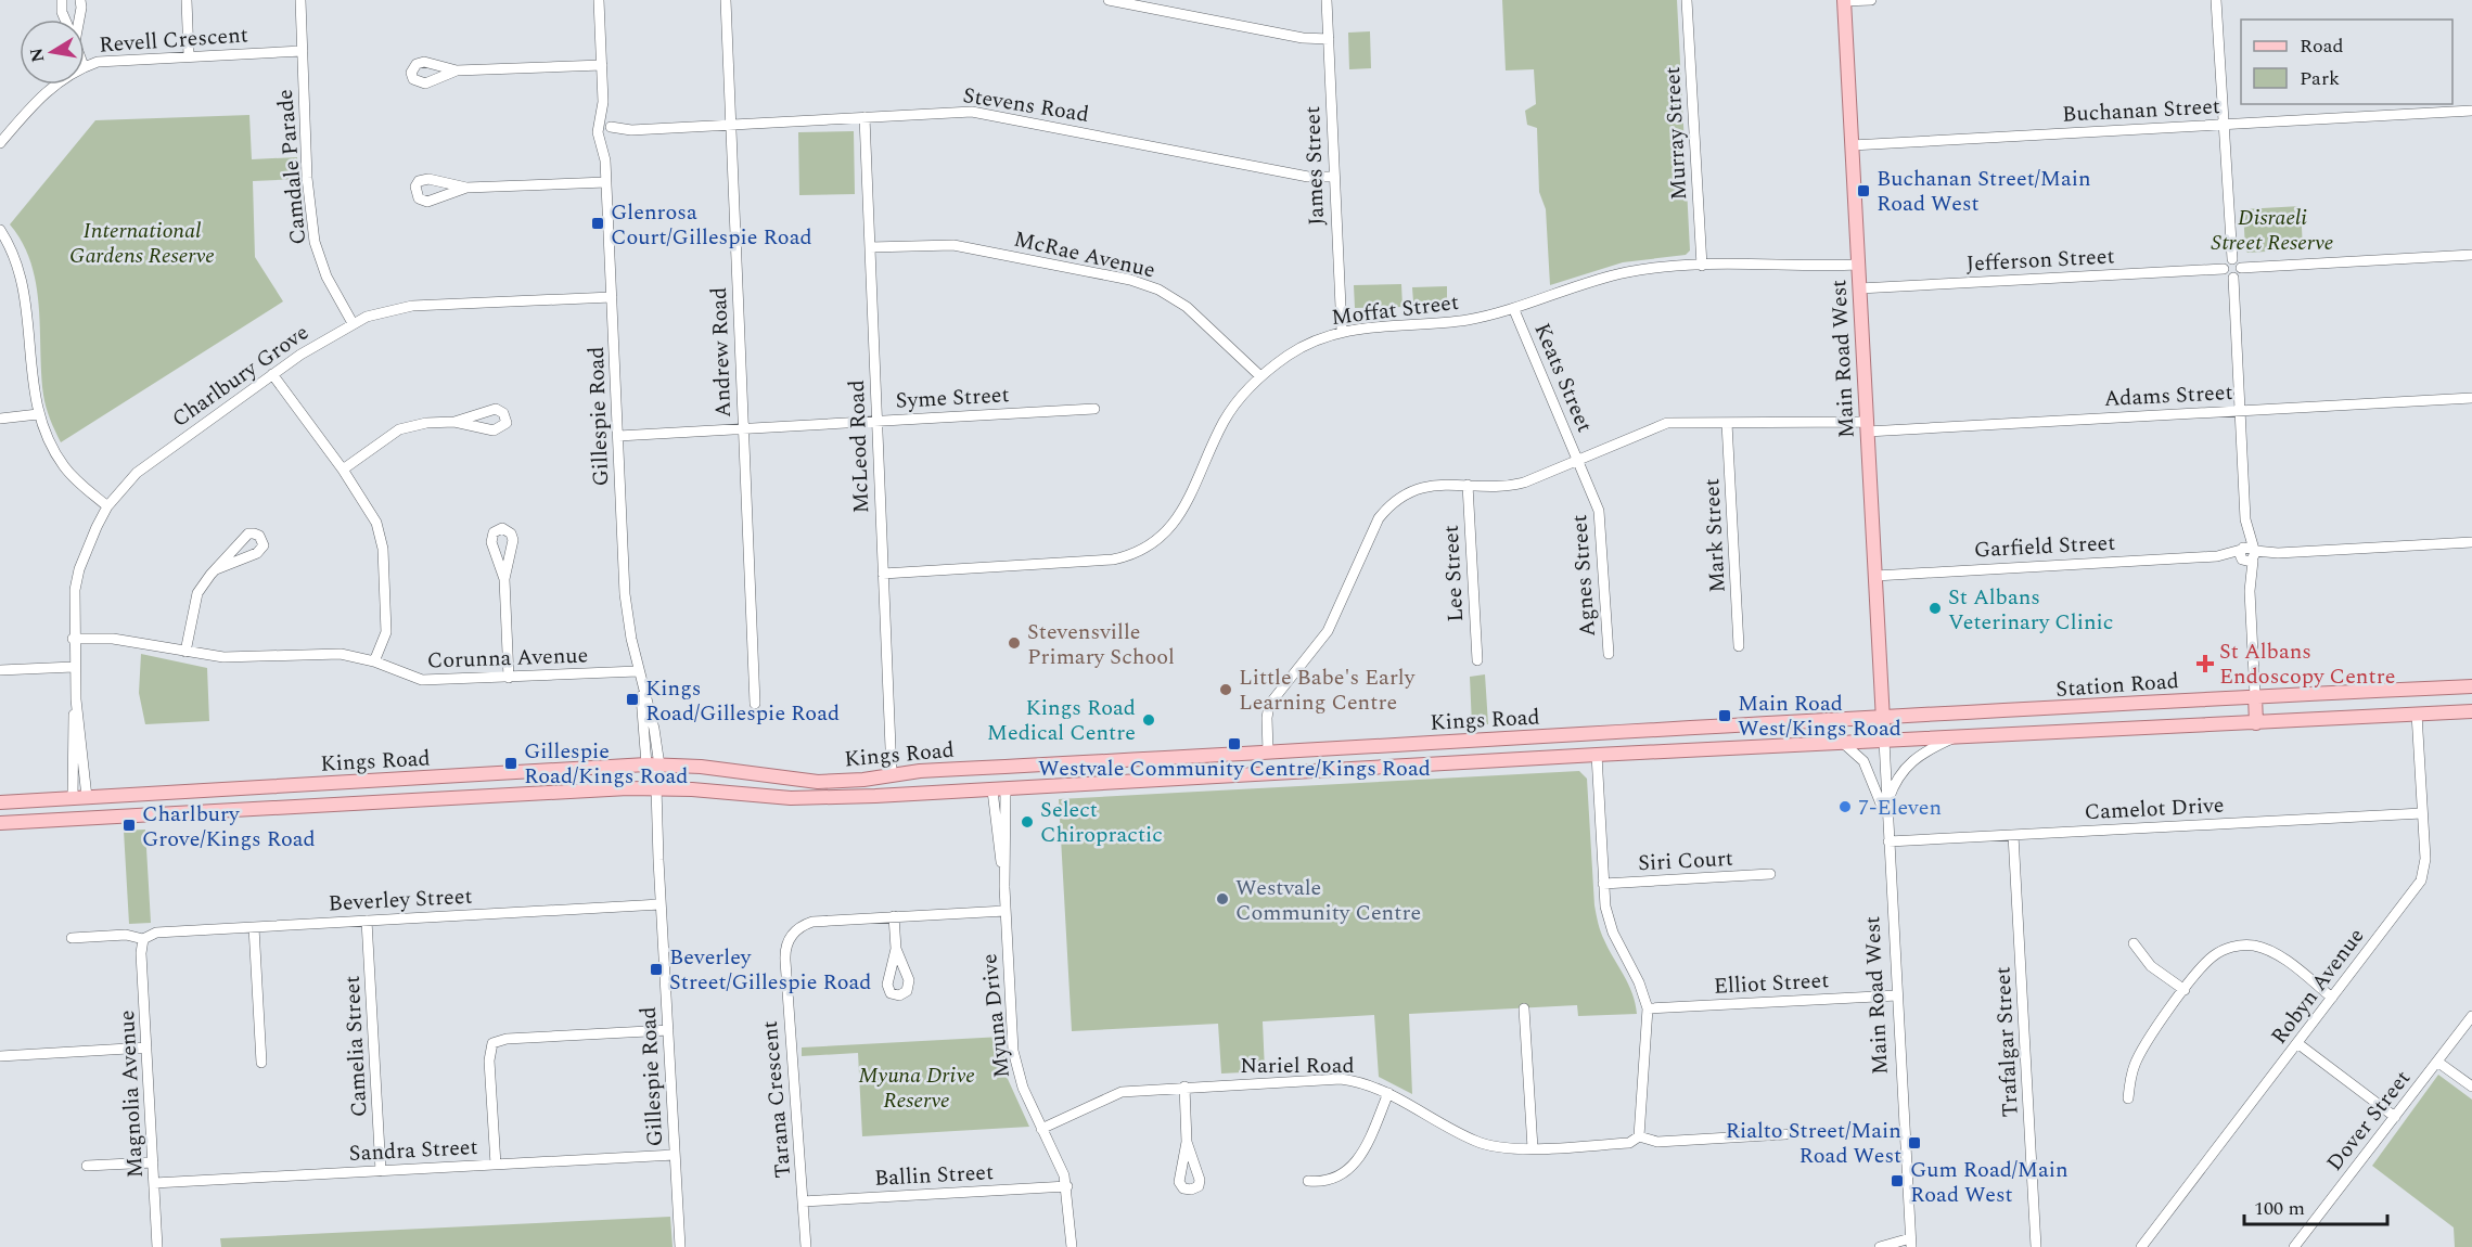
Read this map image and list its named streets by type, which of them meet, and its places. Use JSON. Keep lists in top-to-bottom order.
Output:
{
  "streets": {
    "main road": ["Main Road West", "Station Road", "Kings Road"],
    "street": [
      "Revell Crescent",
      "Stevens Road",
      "Buchanan Street",
      "Murray Street",
      "James Street",
      "Camdale Parade",
      "McRae Avenue",
      "Jefferson Street",
      "Moffat Street",
      "Andrew Road",
      "Charlbury Grove",
      "Keats Street",
      "Adams Street",
      "Syme Street",
      "Gillespie Road",
      "McLeod Road",
      "Mark Street",
      "Garfield Street",
      "Lee Street",
      "Agnes Street",
      "Corunna Avenue",
      "Camelot Drive",
      "Siri Court",
      "Beverley Street",
      "Elliot Street",
      "Robyn Avenue",
      "Myuna Drive",
      "Trafalgar Street",
      "Camelia Street",
      "Nariel Road",
      "Magnolia Avenue",
      "Tarana Crescent",
      "Dover Street",
      "Sandra Street",
      "Ballin Street"
    ]
  },
  "crossings": [
    ["Revell Crescent", "Camdale Parade"],
    ["Stevens Road", "James Street"],
    ["Stevens Road", "Andrew Road"],
    ["Stevens Road", "Gillespie Road"],
    ["Stevens Road", "McLeod Road"],
    ["Buchanan Street", "Main Road West"],
    ["Murray Street", "Moffat Street"],
    ["James Street", "Moffat Street"],
    ["Camdale Parade", "Charlbury Grove"],
    ["McRae Avenue", "Moffat Street"],
    ["McRae Avenue", "McLeod Road"],
    ["Jefferson Street", "Main Road West"],
    ["Moffat Street", "Main Road West"],
    ["Moffat Street", "Keats Street"],
    ["Moffat Street", "McLeod Road"],
    ["Andrew Road", "Syme Street"],
    ["Main Road West", "Adams Street"],
    ["Main Road West", "Garfield Street"],
    ["Main Road West", "Station Road"],
    ["Main Road West", "Kings Road"],
    ["Main Road West", "Camelot Drive"],
    ["Main Road West", "Elliot Street"],
    ["Charlbury Grove", "Gillespie Road"],
    ["Charlbury Grove", "Corunna Avenue"],
    ["Charlbury Grove", "Kings Road"],
    ["Keats Street", "Adams Street"],
    ["Keats Street", "Agnes Street"],
    ["Adams Street", "Mark Street"],
    ["Adams Street", "Lee Street"],
    ["Adams Street", "Agnes Street"],
    ["Adams Street", "Kings Road"],
    ["Syme Street", "Gillespie Road"],
    ["Syme Street", "McLeod Road"],
    ["Gillespie Road", "Corunna Avenue"],
    ["Gillespie Road", "Kings Road"],
    ["Gillespie Road", "Beverley Street"],
    ["Gillespie Road", "Sandra Street"],
    ["McLeod Road", "Kings Road"],
    ["Station Road", "Kings Road"],
    ["Station Road", "Robyn Avenue"],
    ["Kings Road", "Myuna Drive"],
    ["Camelot Drive", "Robyn Avenue"],
    ["Camelot Drive", "Trafalgar Street"],
    ["Beverley Street", "Camelia Street"],
    ["Beverley Street", "Magnolia Avenue"],
    ["Myuna Drive", "Nariel Road"],
    ["Myuna Drive", "Tarana Crescent"],
    ["Myuna Drive", "Ballin Street"],
    ["Camelia Street", "Sandra Street"],
    ["Magnolia Avenue", "Sandra Street"],
    ["Tarana Crescent", "Ballin Street"]
  ],
  "parks": ["Disraeli Street Reserve", "International Gardens Reserve", "Myuna Drive Reserve"],
  "places": {
    "transit": [
      "Buchanan Street/Main Road West",
      "Glenrosa Court/Gillespie Road",
      "Kings Road/Gillespie Road",
      "Main Road West/Kings Road",
      "Westvale Community Centre/Kings Road",
      "Gillespie Road/Kings Road",
      "Charlbury Grove/Kings Road",
      "Beverley Street/Gillespie Road",
      "Rialto Street/Main Road West",
      "Gum Road/Main Road West"
    ],
    "other": [
      "St Albans Veterinary Clinic",
      "Stevensville Primary School",
      "Little Babe's Early Learning Centre",
      "Kings Road Medical Centre",
      "7-Eleven",
      "Select Chiropractic",
      "Westvale Community Centre"
    ],
    "health": ["St Albans Endoscopy Centre"]
  },
  "legend": ["Road", "Park"],
  "scale_bar": "100 m",
  "north": "left"
}
